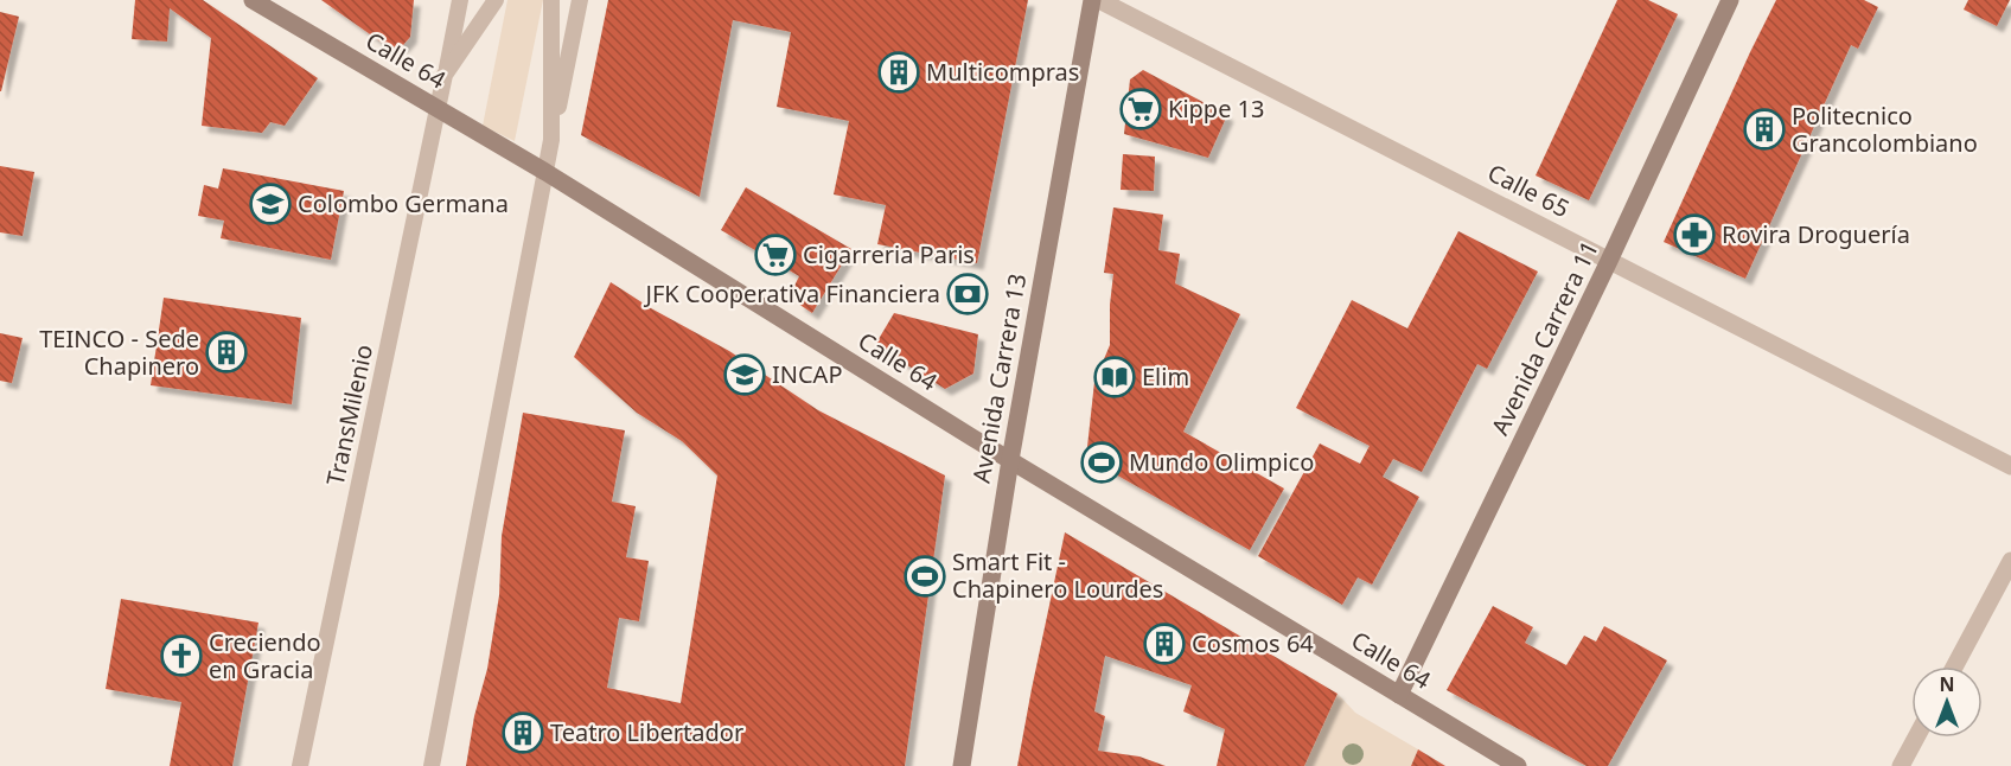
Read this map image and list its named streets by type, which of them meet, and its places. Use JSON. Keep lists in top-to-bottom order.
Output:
{
  "streets": {
    "main road": ["Calle 64", "Avenida Carrera 11", "Avenida Carrera 13"],
    "street": ["Calle 65"],
    "lane": ["TransMilenio"]
  },
  "crossings": [
    ["Calle 64", "Avenida Carrera 11"],
    ["Calle 64", "Avenida Carrera 13"],
    ["Calle 64", "TransMilenio"],
    ["Calle 65", "Avenida Carrera 11"]
  ],
  "places": {
    "building": [
      "Multicompras",
      "Politecnico Grancolombiano",
      "TEINCO - Sede Chapinero",
      "Cosmos 64",
      "Teatro Libertador"
    ],
    "supermarket": ["Kippe 13", "Cigarreria Paris"],
    "school or university": ["Colombo Germana", "INCAP"],
    "pharmacy": ["Rovira Droguería"],
    "bank": ["JFK Cooperativa Financiera"],
    "library": ["Elim"],
    "sports": ["Mundo Olimpico", "Smart Fit - Chapinero Lourdes"],
    "church": ["Creciendo en Gracia"]
  },
  "north": "top"
}
